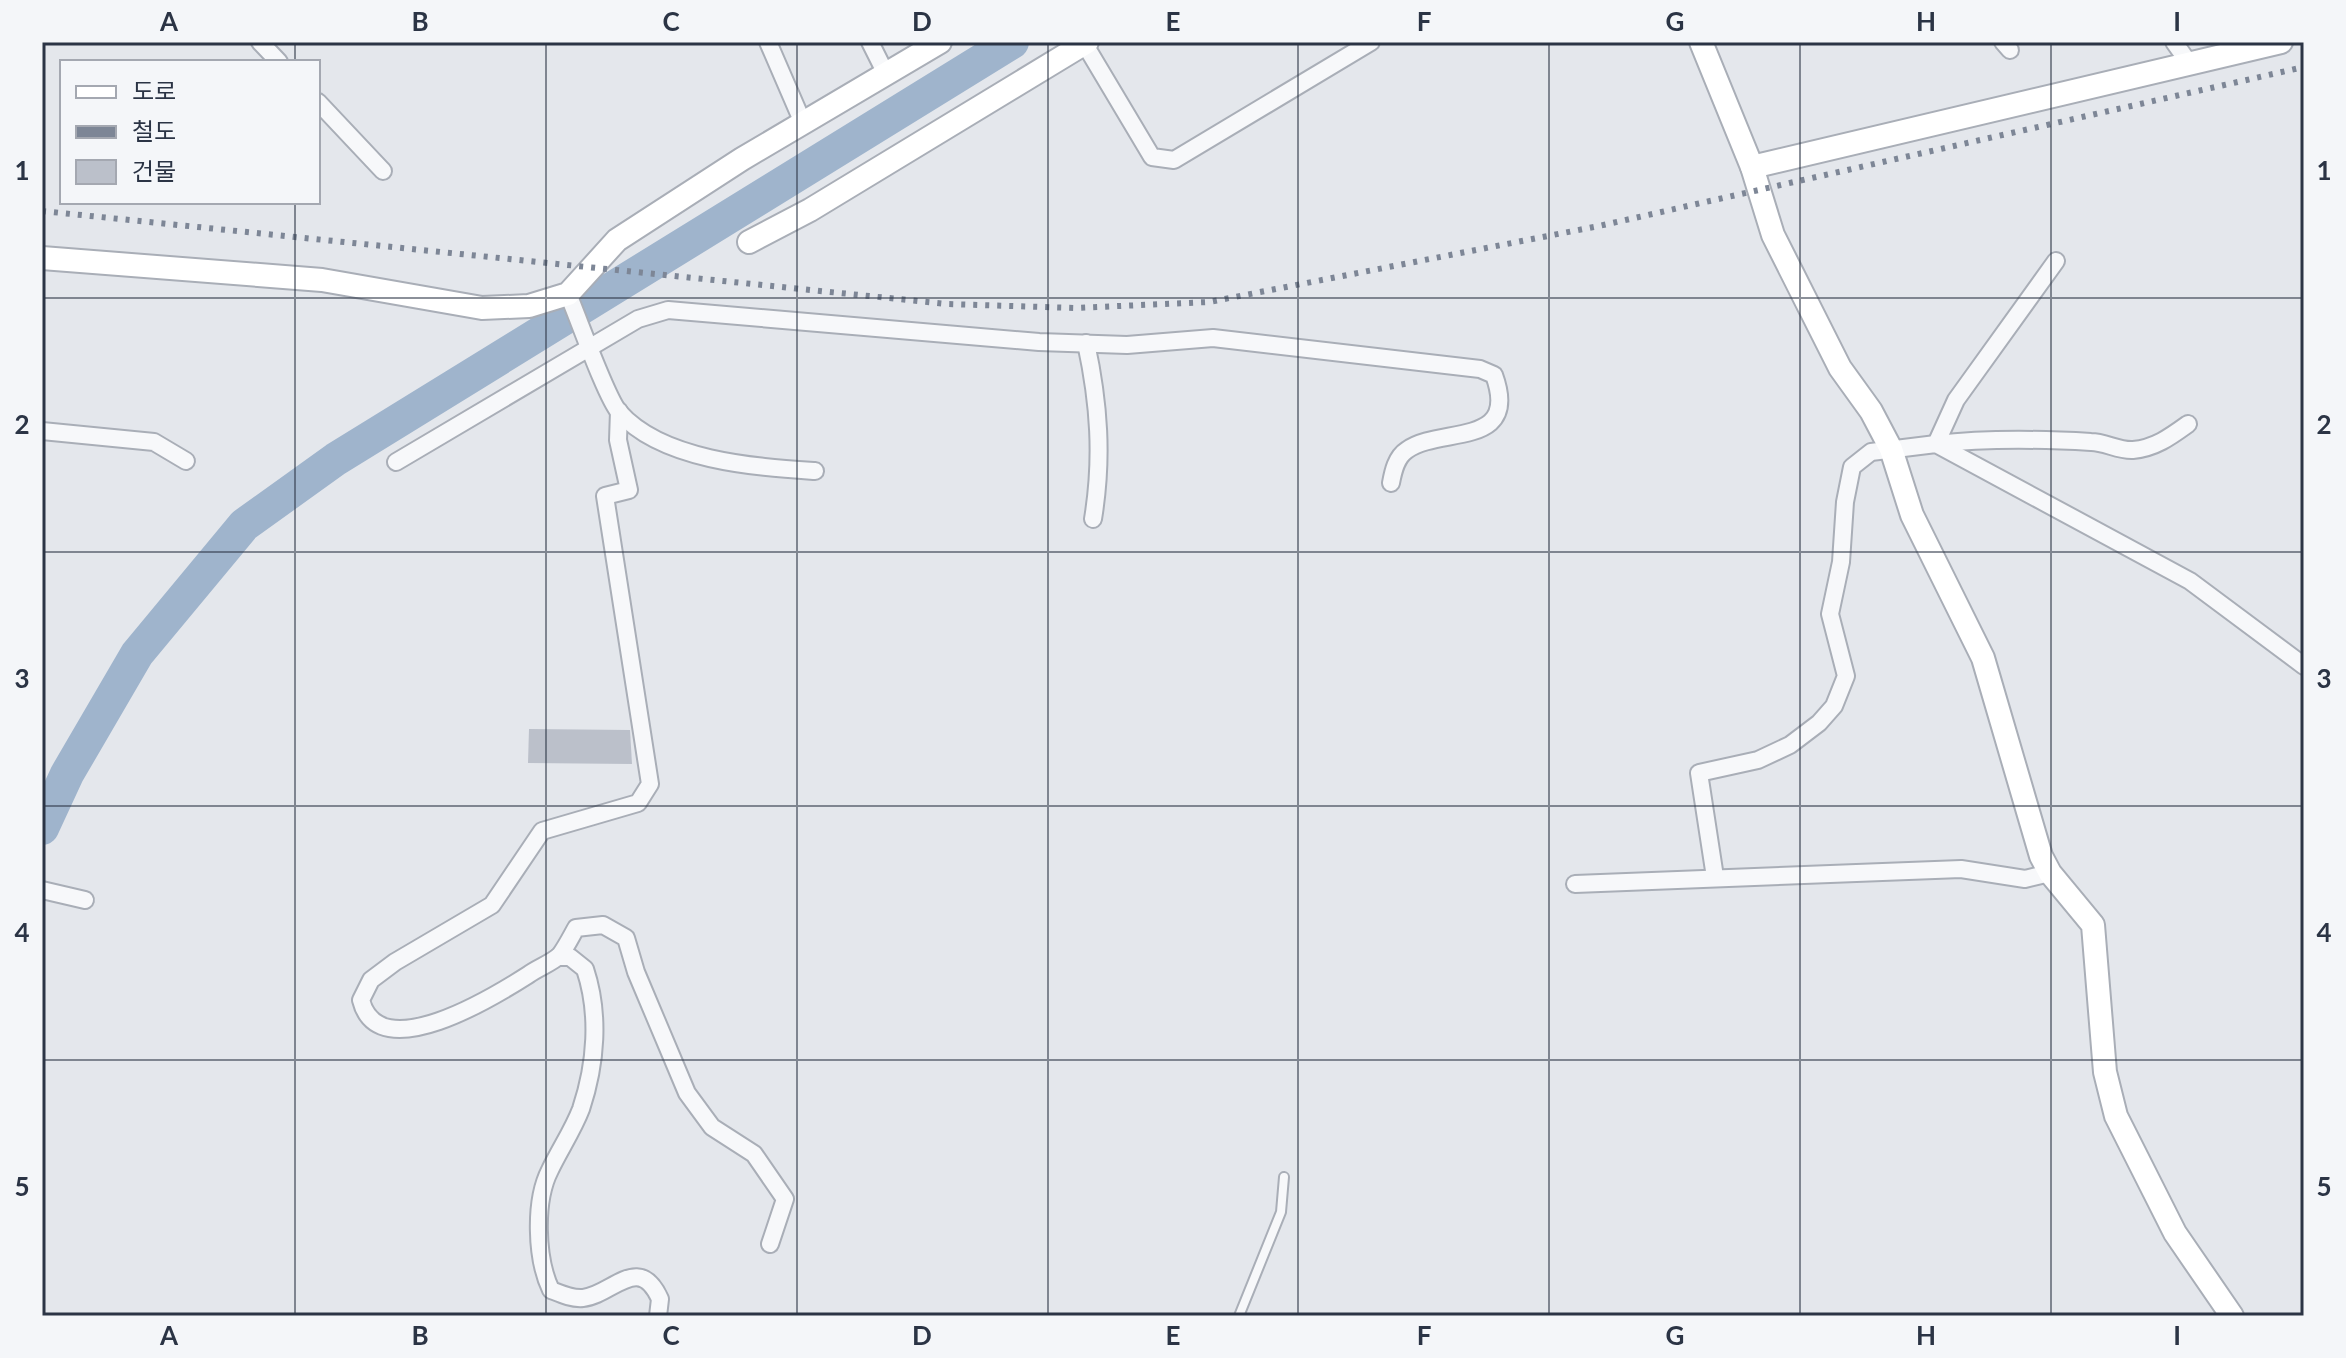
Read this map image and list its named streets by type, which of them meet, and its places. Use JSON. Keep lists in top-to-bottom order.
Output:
{
  "legend": ["도로", "철도", "건물"],
  "grid": {
    "columns": [
      "A",
      "B",
      "C",
      "D",
      "E",
      "F",
      "G",
      "H",
      "I"
    ],
    "rows": [
      "1",
      "2",
      "3",
      "4",
      "5"
    ]
  }
}
